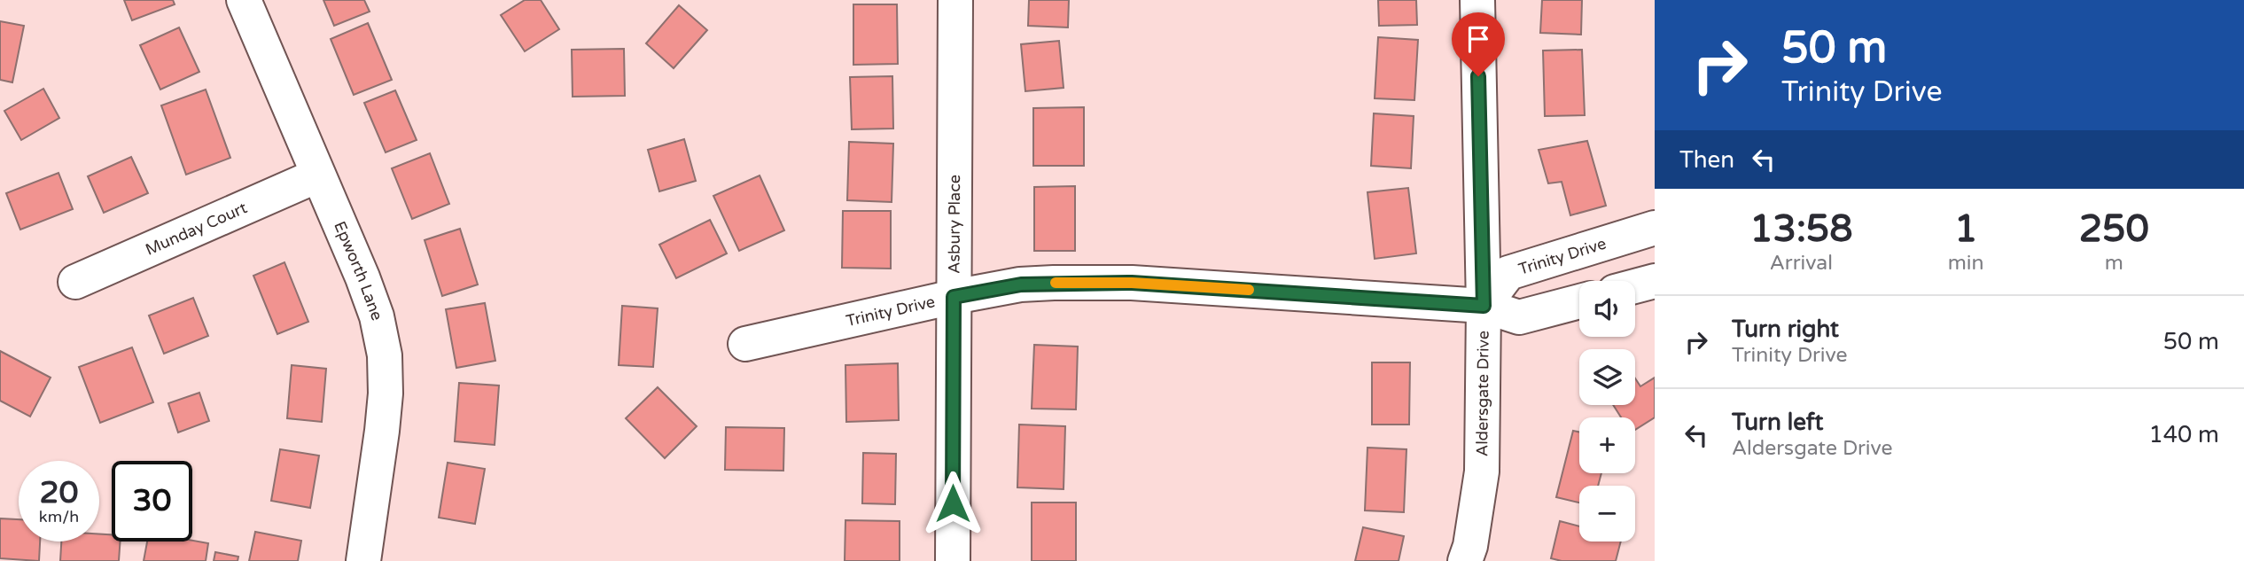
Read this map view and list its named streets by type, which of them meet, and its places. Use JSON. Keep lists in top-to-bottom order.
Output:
{
  "streets": {
    "street": [
      "Asbury Place",
      "Munday Court",
      "Trinity Drive",
      "Epworth Lane",
      "Aldersgate Drive"
    ]
  },
  "crossings": [
    ["Asbury Place", "Trinity Drive"],
    ["Munday Court", "Epworth Lane"],
    ["Trinity Drive", "Aldersgate Drive"]
  ],
  "page": {
    "turn": ["50 m", "Trinity Drive"],
    "then": "Then",
    "eta": [
      "13:58",
      "Arrival",
      "1",
      "min",
      "250",
      "m"
    ],
    "map_buttons": ["+", "−"],
    "list": [
      {
        "name": "Turn right",
        "note": "Trinity Drive",
        "value": "50 m"
      },
      {
        "name": "Turn left",
        "note": "Aldersgate Drive",
        "value": "140 m"
      }
    ],
    "speed": "20 km/h",
    "limit": "30"
  }
}
